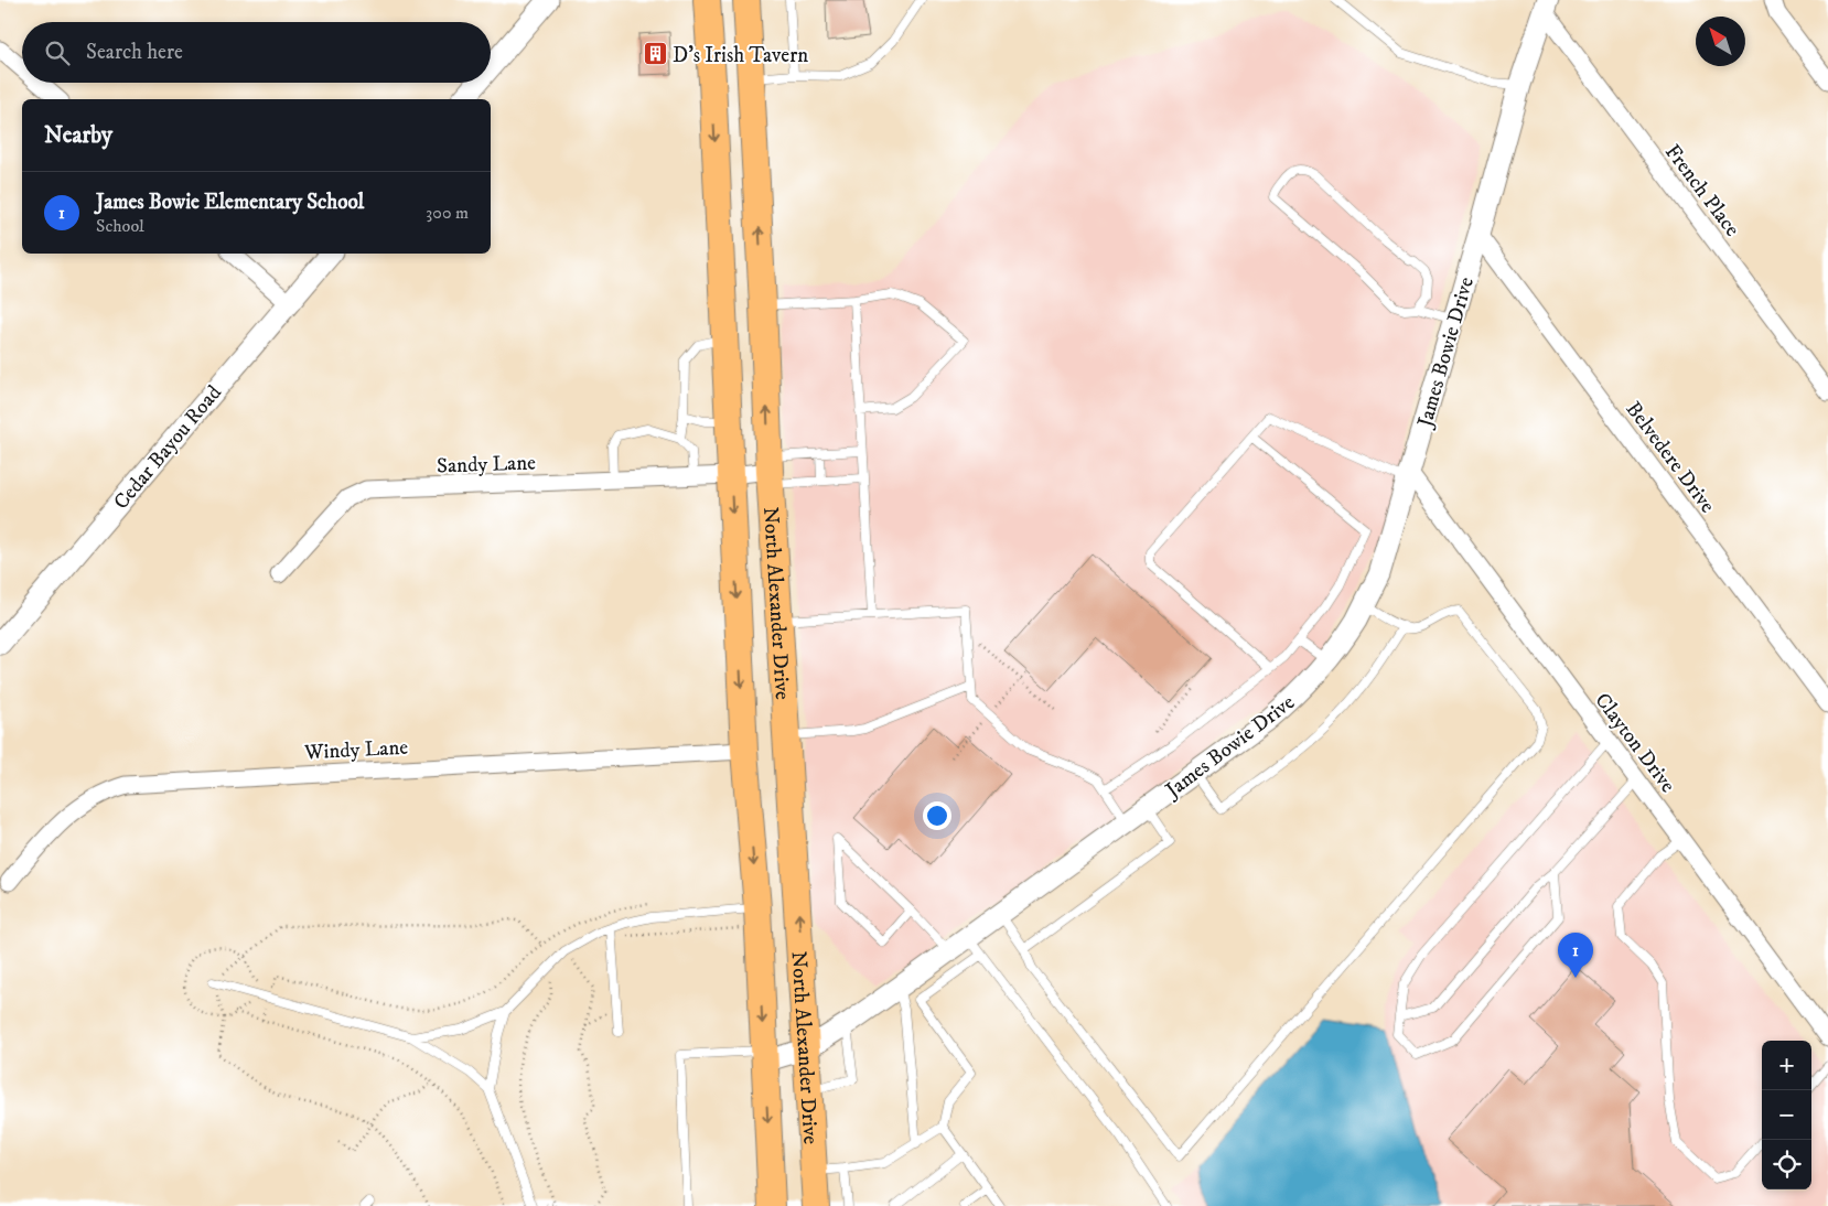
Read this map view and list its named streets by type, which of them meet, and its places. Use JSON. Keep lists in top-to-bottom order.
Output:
{
  "streets": {
    "main road": ["North Alexander Drive"],
    "street": [
      "French Place",
      "James Bowie Drive",
      "Cedar Bayou Road",
      "Belvedere Drive",
      "Sandy Lane",
      "Clayton Drive",
      "Windy Lane"
    ]
  },
  "crossings": [
    ["French Place", "James Bowie Drive"],
    ["James Bowie Drive", "Belvedere Drive"],
    ["James Bowie Drive", "North Alexander Drive"],
    ["James Bowie Drive", "Clayton Drive"],
    ["Sandy Lane", "North Alexander Drive"],
    ["North Alexander Drive", "Windy Lane"]
  ],
  "places": {
    "building": ["D's Irish Tavern"]
  },
  "north": "top left",
  "page": {
    "search": "Search here",
    "heading": "Nearby",
    "list": [
      {
        "mark": "1",
        "name": "James Bowie Elementary School",
        "note": "School",
        "value": "300 m"
      }
    ],
    "pins": "1",
    "map_buttons": ["+", "−"]
  }
}
